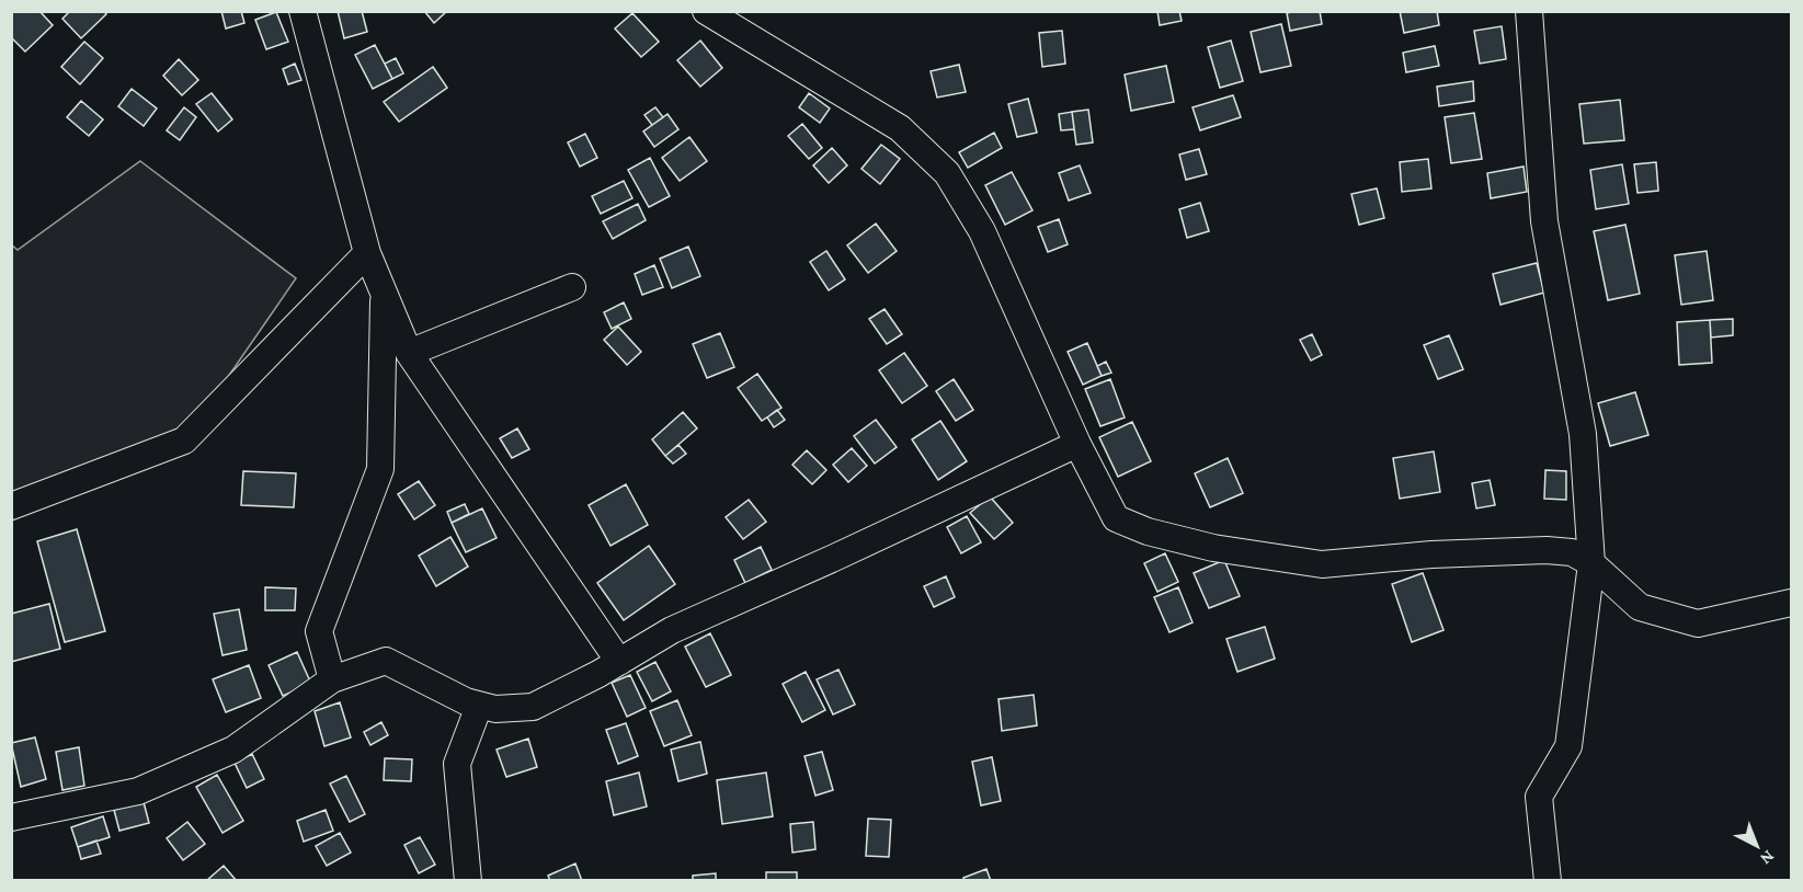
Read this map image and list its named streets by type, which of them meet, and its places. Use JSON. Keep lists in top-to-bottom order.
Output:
{
  "north": "bottom right"
}
